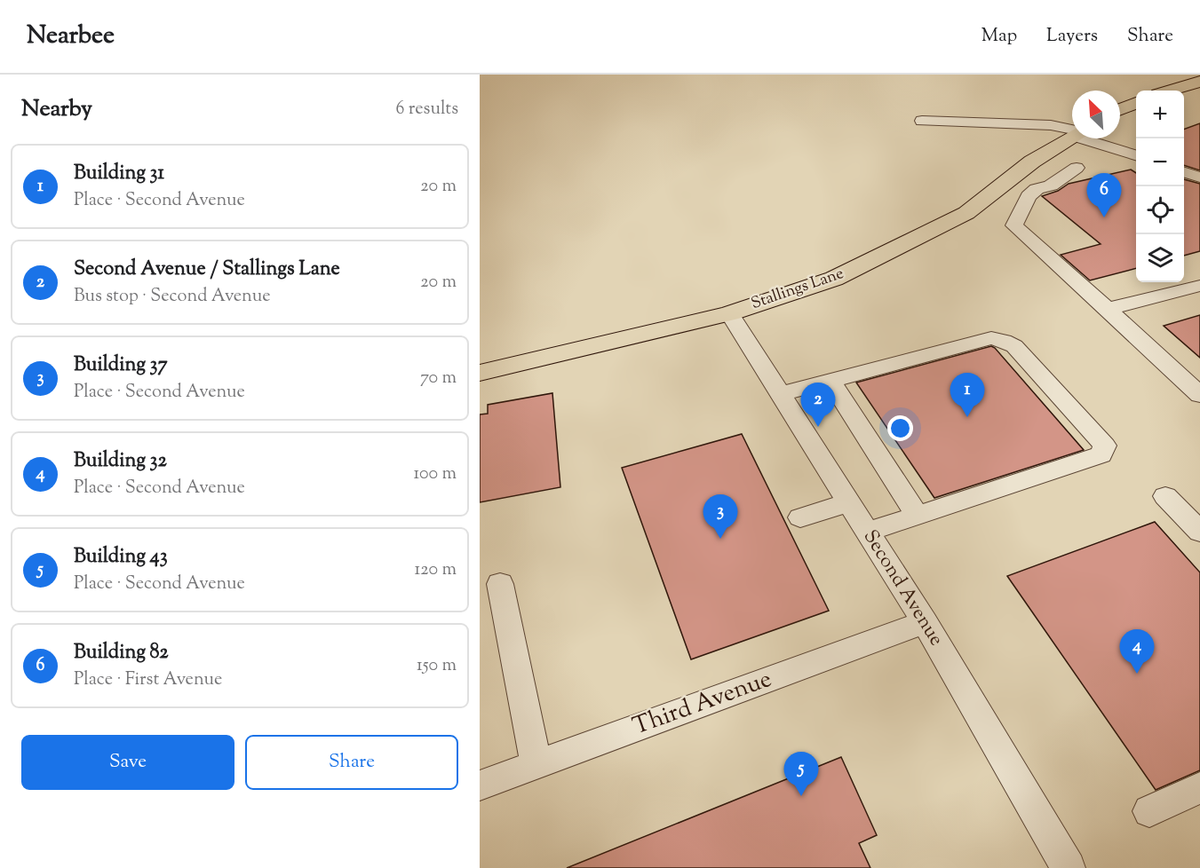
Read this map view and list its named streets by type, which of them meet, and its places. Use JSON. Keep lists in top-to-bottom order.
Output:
{
  "streets": {
    "main road": ["Stallings Lane"],
    "street": ["Second Avenue", "Third Avenue"]
  },
  "crossings": [
    ["Stallings Lane", "Second Avenue"],
    ["Second Avenue", "Third Avenue"]
  ],
  "north": "top left",
  "page": {
    "header": "Nearbee",
    "nav": ["Map", "Layers", "Share"],
    "heading": ["Nearby", "6 results"],
    "map_buttons": ["+", "−"],
    "list": [
      {
        "mark": "1",
        "name": "Building 31",
        "note": "Place · Second Avenue",
        "value": "20 m"
      },
      {
        "mark": "2",
        "name": "Second Avenue / Stallings Lane",
        "note": "Bus stop · Second Avenue",
        "value": "20 m"
      },
      {
        "mark": "3",
        "name": "Building 37",
        "note": "Place · Second Avenue",
        "value": "70 m"
      },
      {
        "mark": "4",
        "name": "Building 32",
        "note": "Place · Second Avenue",
        "value": "100 m"
      },
      {
        "mark": "5",
        "name": "Building 43",
        "note": "Place · Second Avenue",
        "value": "120 m"
      },
      {
        "mark": "6",
        "name": "Building 82",
        "note": "Place · First Avenue",
        "value": "150 m"
      }
    ],
    "pins": [
      "6",
      "1",
      "2",
      "3",
      "4",
      "5"
    ],
    "buttons": ["Save", "Share"]
  }
}
